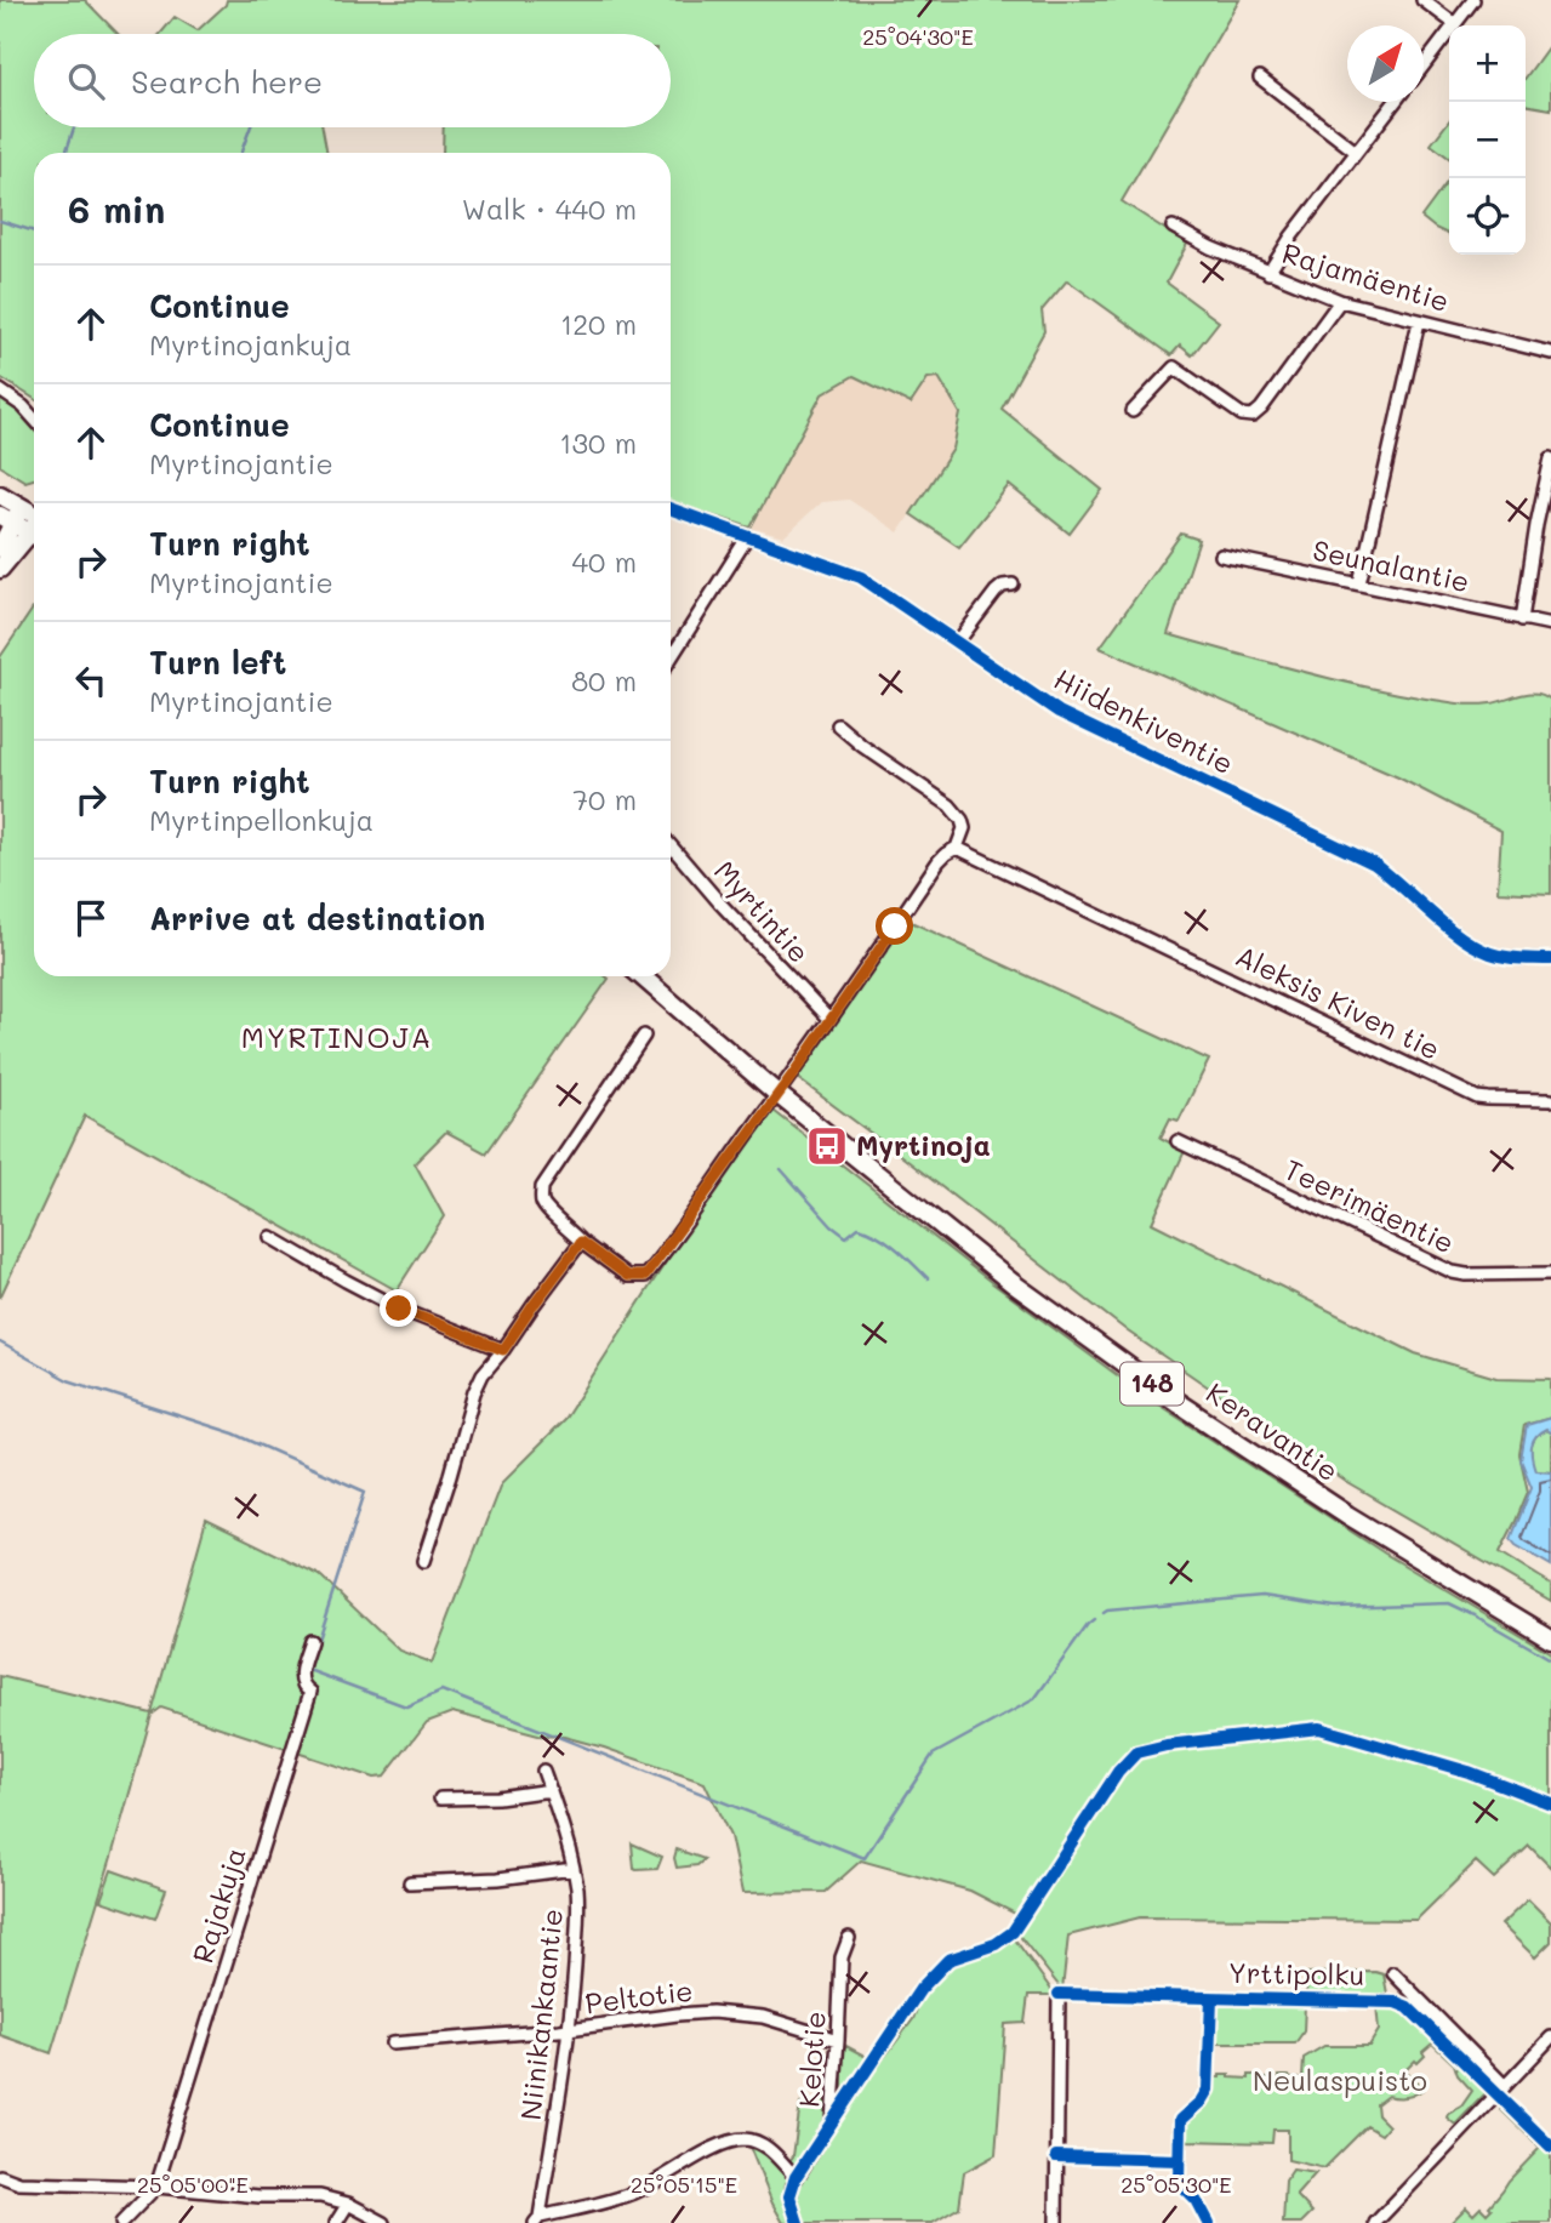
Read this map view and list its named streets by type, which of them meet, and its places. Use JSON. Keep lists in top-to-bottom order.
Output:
{
  "streets": {
    "main road": ["148", "Keravantie"],
    "street": [
      "Rajamäentie",
      "Seunalantie",
      "Hiidenkiventie",
      "Myrtintie",
      "Aleksis Kiven tie",
      "Teerimäentie",
      "Rajakuja",
      "Peltotie",
      "Niinikankaantie",
      "Kelotie"
    ],
    "cycle path": ["Yrttipolku"]
  },
  "crossings": [
    ["148", "Keravantie"],
    ["Peltotie", "Niinikankaantie"],
    ["Peltotie", "Kelotie"]
  ],
  "districts": ["MYRTINOJA"],
  "parks": ["Neulaspuisto"],
  "places": {
    "bus stop": ["Myrtinoja"]
  },
  "north": "top right",
  "page": {
    "map_buttons": ["+", "−"],
    "search": "Search here",
    "heading": ["6 min", "Walk · 440 m"],
    "list": [
      ["Continue", "Myrtinojankuja", "120 m"],
      ["Continue", "Myrtinojantie", "130 m"],
      ["Turn right", "Myrtinojantie", "40 m"],
      ["Turn left", "Myrtinojantie", "80 m"],
      ["Turn right", "Myrtinpellonkuja", "70 m"],
      "Arrive at destination"
    ]
  },
  "coordinates": [
    "25°04'30\"E",
    "25°05'00\"E",
    "25°05'15\"E",
    "25°05'30\"E"
  ]
}
